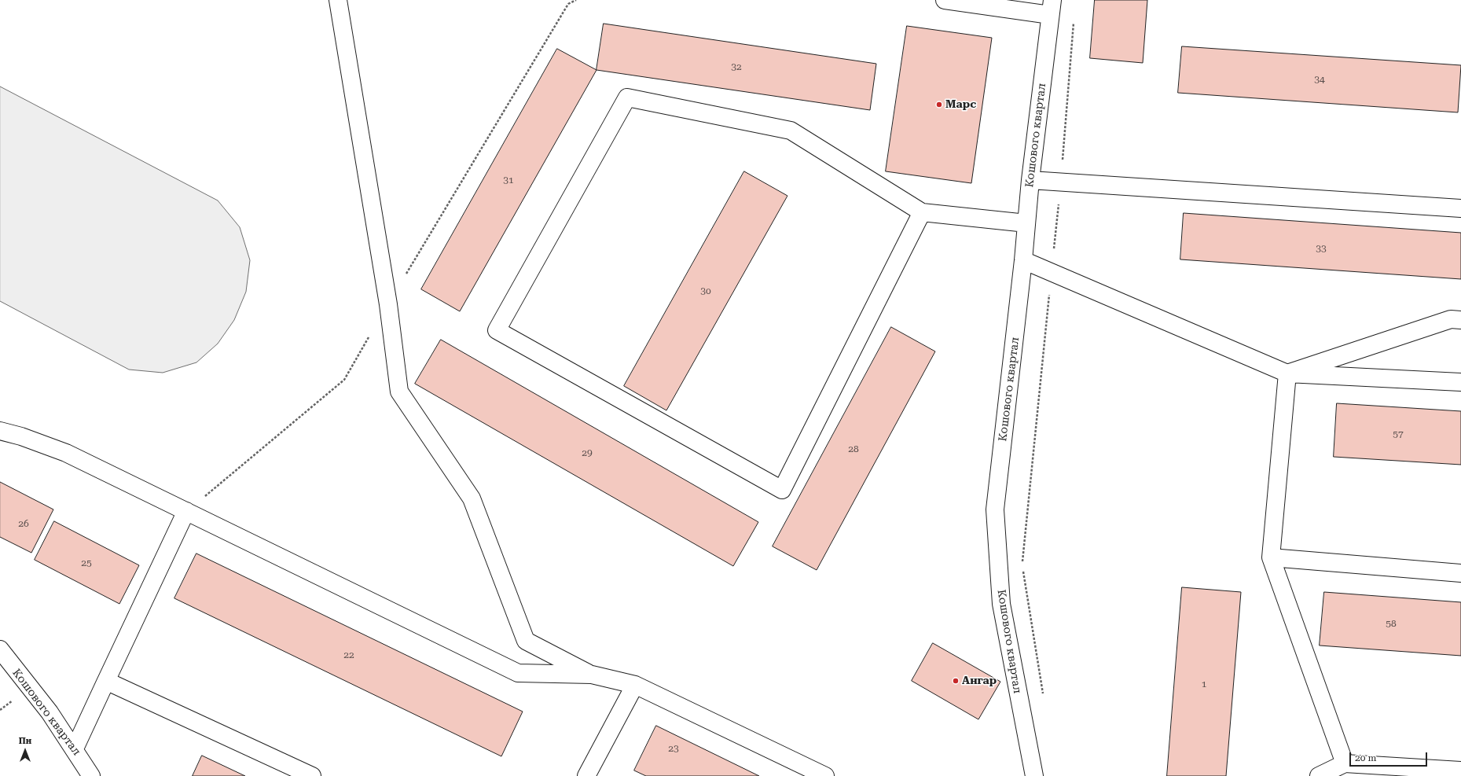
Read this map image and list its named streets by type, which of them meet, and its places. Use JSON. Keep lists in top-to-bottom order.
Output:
{
  "streets": {
    "street": ["Кошового квартал"]
  },
  "places": ["Марс", "Ангар"],
  "house_numbers": [
    "32",
    "34",
    "31",
    "33",
    "30",
    "57",
    "28",
    "29",
    "26",
    "25",
    "58",
    "22",
    "1",
    "23"
  ],
  "scale_bar": "20 m",
  "north": "top"
}
